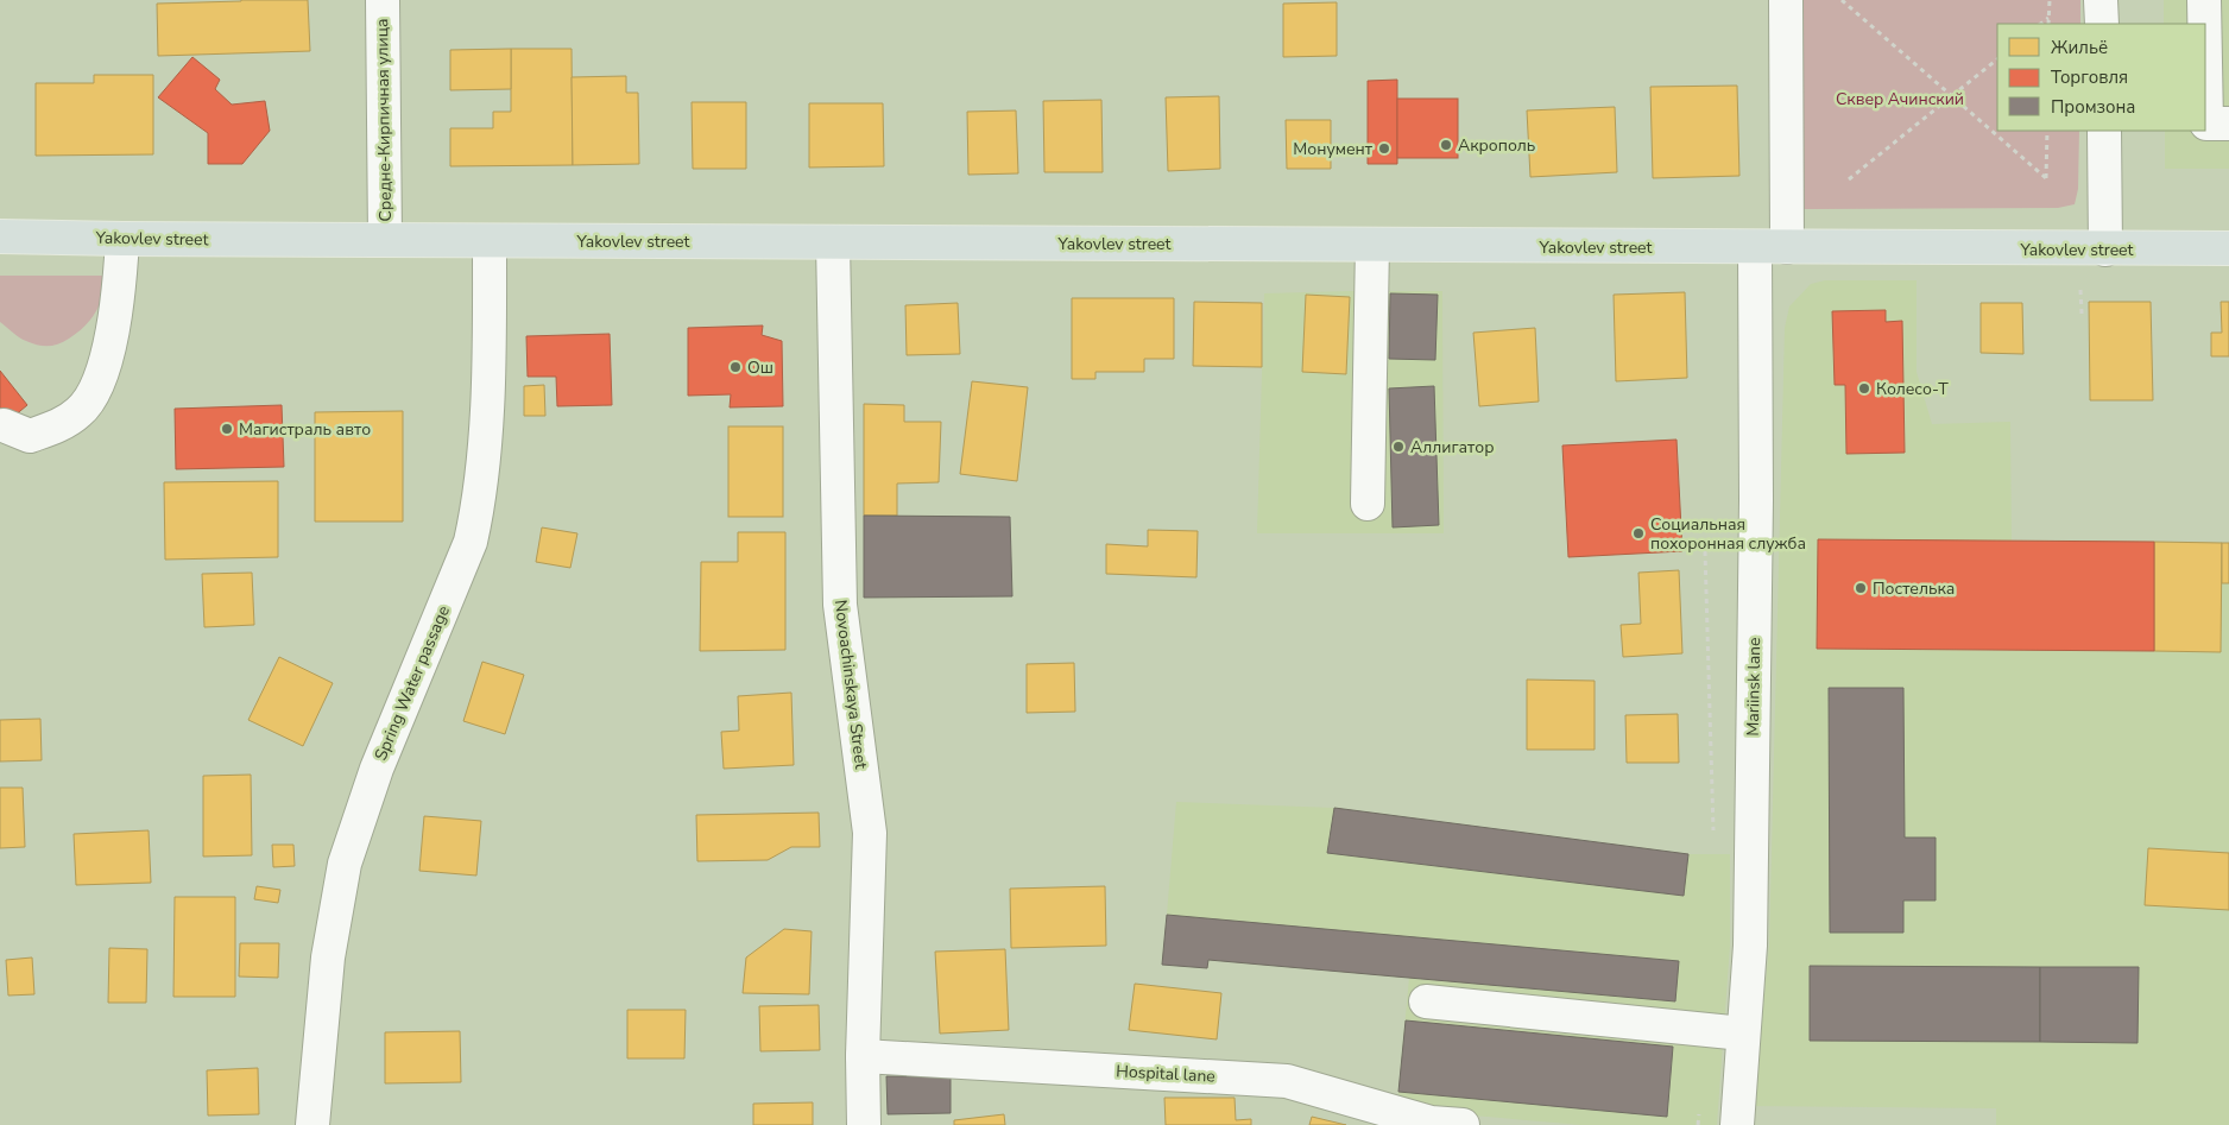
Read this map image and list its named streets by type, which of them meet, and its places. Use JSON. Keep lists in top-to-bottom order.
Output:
{
  "streets": {
    "main road": ["Yakovlev street"],
    "street": [
      "Средне-Кирпичная улица",
      "Spring Water passage",
      "Novoachinskaya Street",
      "Mariinsk lane",
      "Hospital lane"
    ]
  },
  "crossings": [
    ["Средне-Кирпичная улица", "Yakovlev street"],
    ["Yakovlev street", "Spring Water passage"],
    ["Yakovlev street", "Novoachinskaya Street"],
    ["Yakovlev street", "Mariinsk lane"],
    ["Novoachinskaya Street", "Hospital lane"]
  ],
  "parks": ["Сквер Ачинский"],
  "places": [
    "Акрополь",
    "Монумент",
    "Ош",
    "Колесо-Т",
    "Магистраль авто",
    "Аллигатор",
    "Социальная похоронная служба",
    "Постелька"
  ],
  "legend": ["Жильё", "Торговля", "Промзона"]
}
